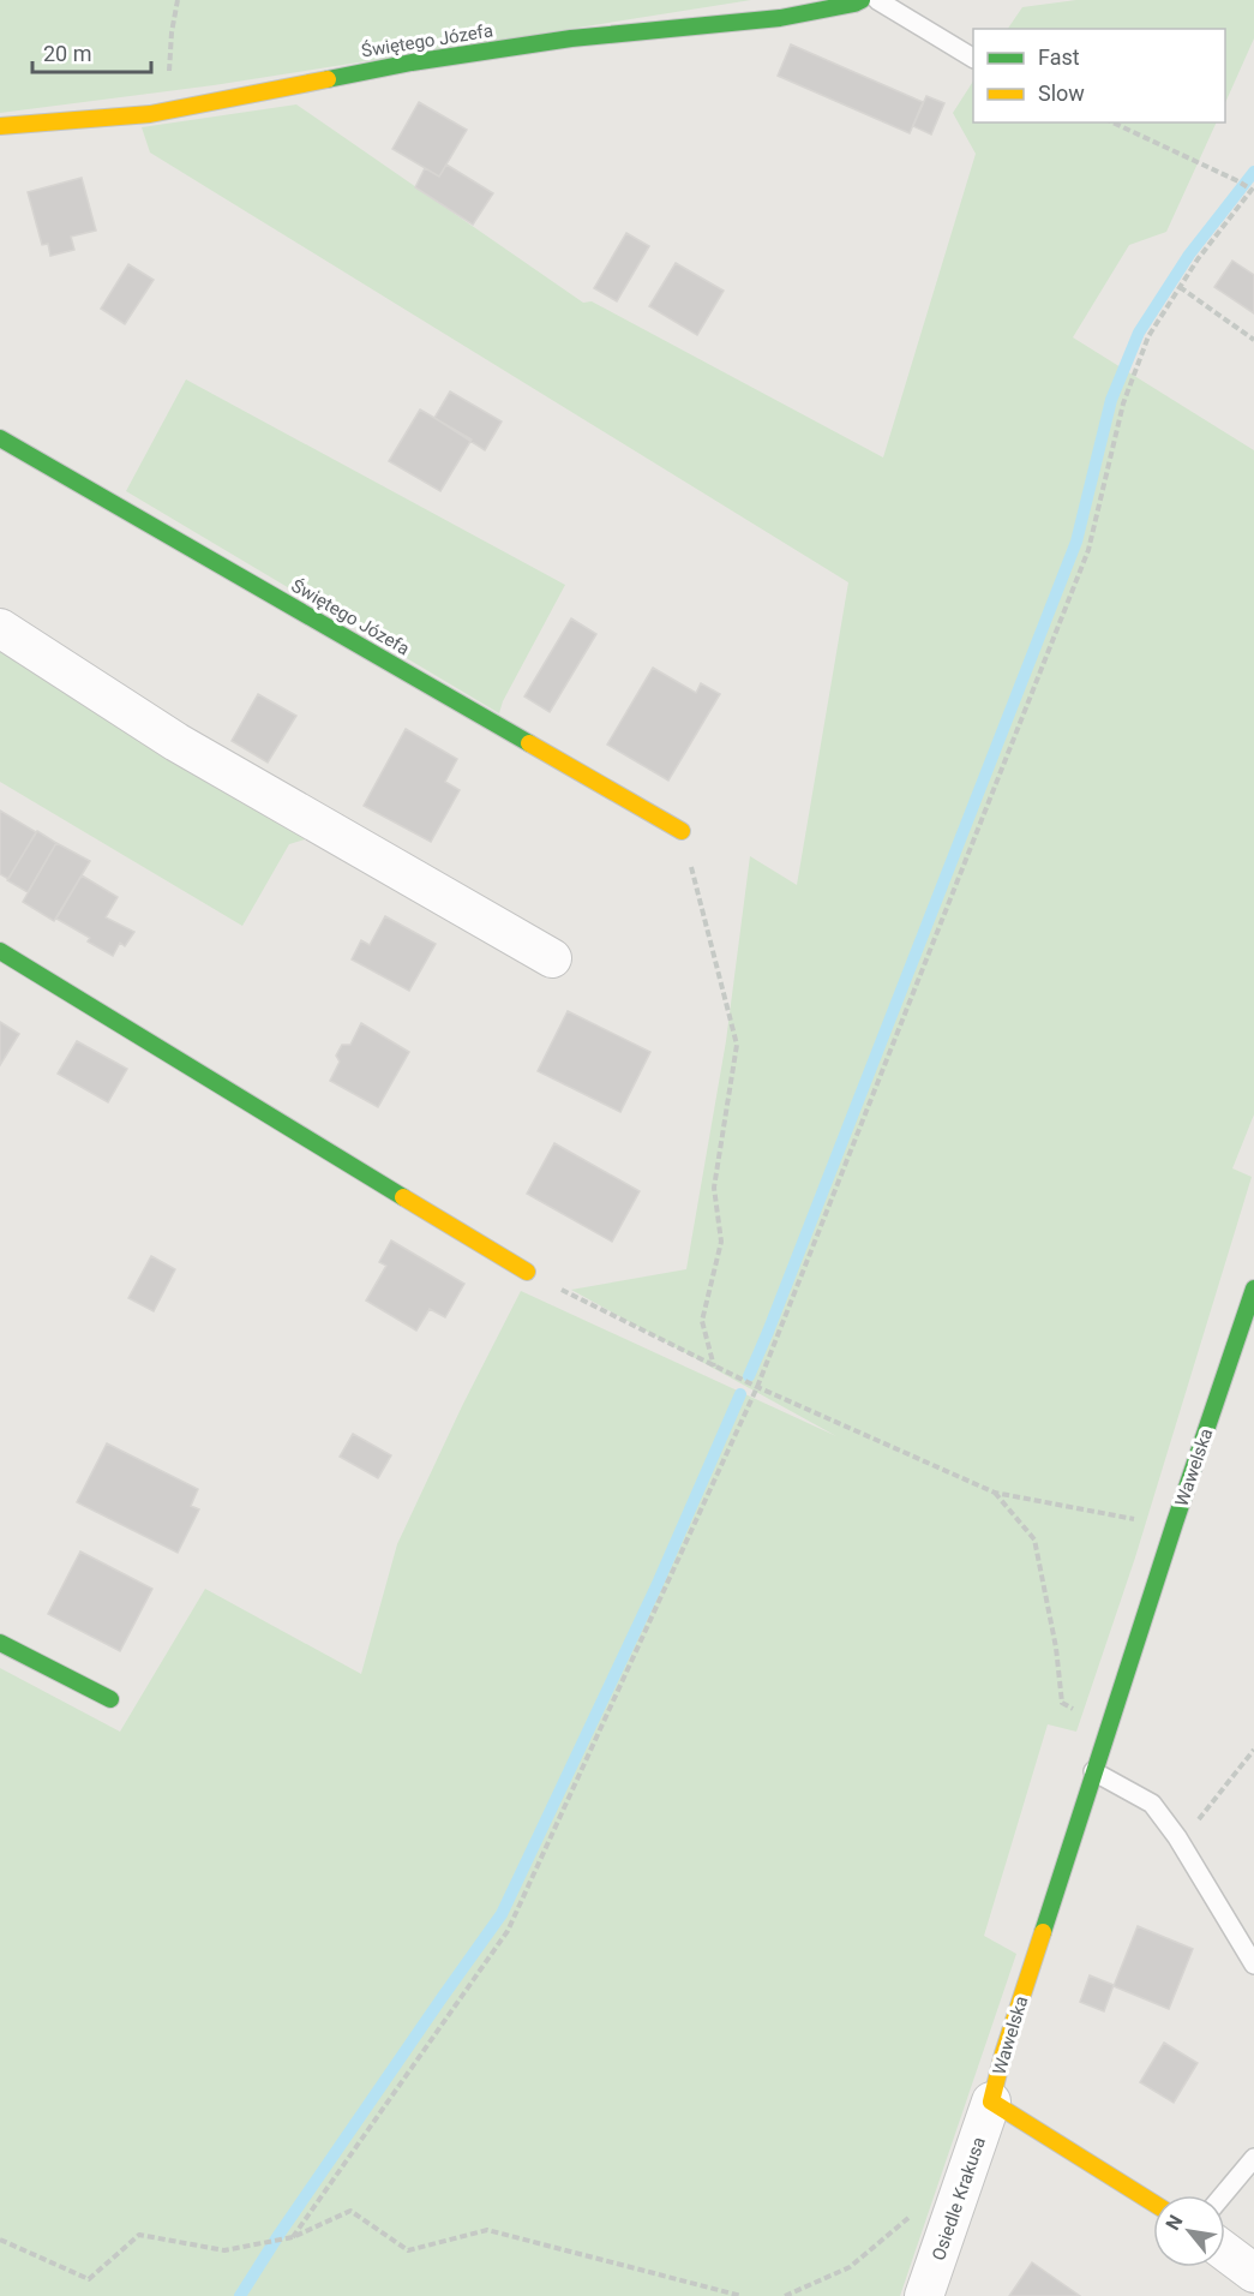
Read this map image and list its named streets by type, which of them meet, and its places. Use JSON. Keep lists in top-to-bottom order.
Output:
{
  "streets": {
    "street": ["Świętego Józefa", "Wawelska", "Osiedle Krakusa"]
  },
  "crossings": [
    ["Wawelska", "Osiedle Krakusa"]
  ],
  "legend": ["Fast", "Slow"],
  "scale_bar": "20 m",
  "north": "top left"
}
